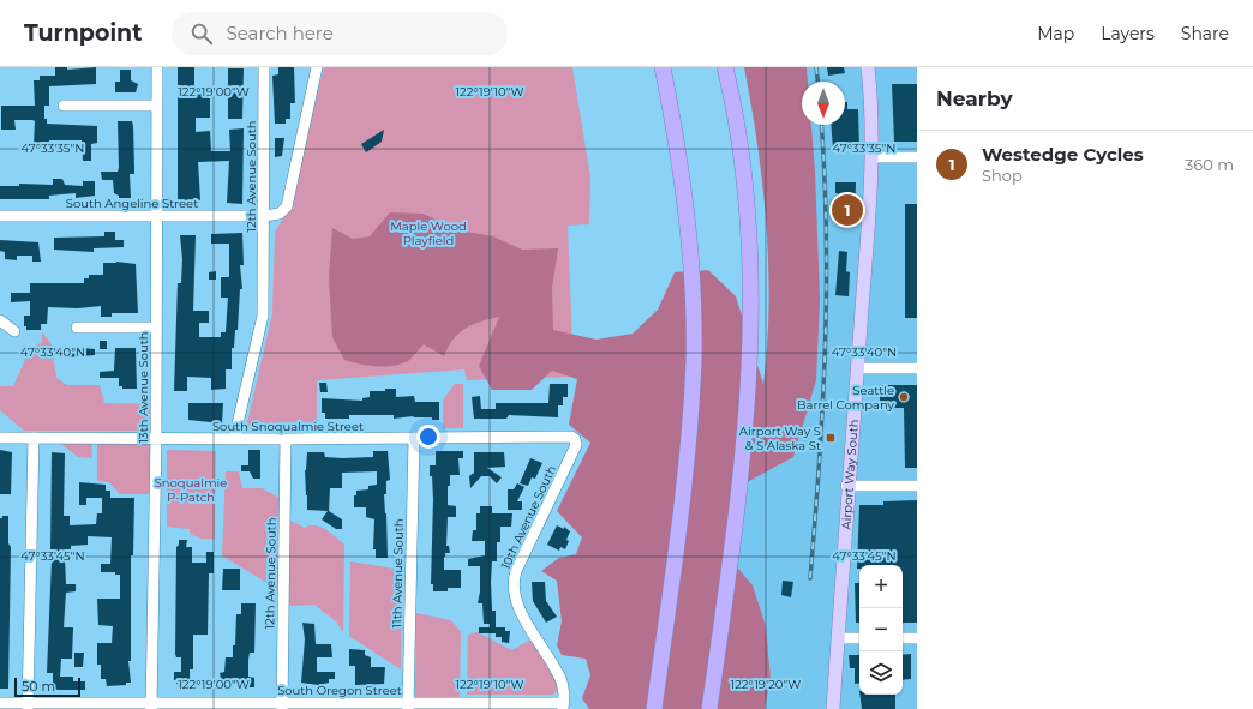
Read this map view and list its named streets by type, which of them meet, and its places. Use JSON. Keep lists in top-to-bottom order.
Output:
{
  "streets": {
    "main road": ["Airport Way South"],
    "street": [
      "12th Avenue South",
      "South Angeline Street",
      "13th Avenue South",
      "South Snoqualmie Street",
      "10th Avenue South",
      "11th Avenue South",
      "South Oregon Street"
    ]
  },
  "crossings": [
    ["12th Avenue South", "South Angeline Street"],
    ["12th Avenue South", "South Snoqualmie Street"],
    ["12th Avenue South", "South Oregon Street"],
    ["South Angeline Street", "13th Avenue South"],
    ["13th Avenue South", "South Snoqualmie Street"],
    ["13th Avenue South", "South Oregon Street"],
    ["South Snoqualmie Street", "10th Avenue South"],
    ["South Snoqualmie Street", "11th Avenue South"],
    ["10th Avenue South", "South Oregon Street"],
    ["11th Avenue South", "South Oregon Street"]
  ],
  "parks": ["Maple Wood Playfield", "Snoqualmie P-Patch"],
  "places": {
    "other": ["Seattle Barrel Company"],
    "transit": ["Airport Way S & S Alaska St"]
  },
  "scale_bar": "50 m",
  "north": "bottom",
  "page": {
    "header": "Turnpoint",
    "search": "Search here",
    "nav": ["Map", "Layers", "Share"],
    "heading": "Nearby",
    "list": [
      {
        "mark": "1",
        "name": "Westedge Cycles",
        "note": "Shop",
        "value": "360 m"
      }
    ],
    "pins": "1",
    "map_buttons": ["+", "−"],
    "scale": "50 m"
  },
  "coordinates": [
    "122°19'00\"W",
    "122°19'10\"W",
    "47°33'35\"N",
    "47°33'40\"N",
    "47°33'45\"N",
    "122°19'20\"W"
  ]
}
